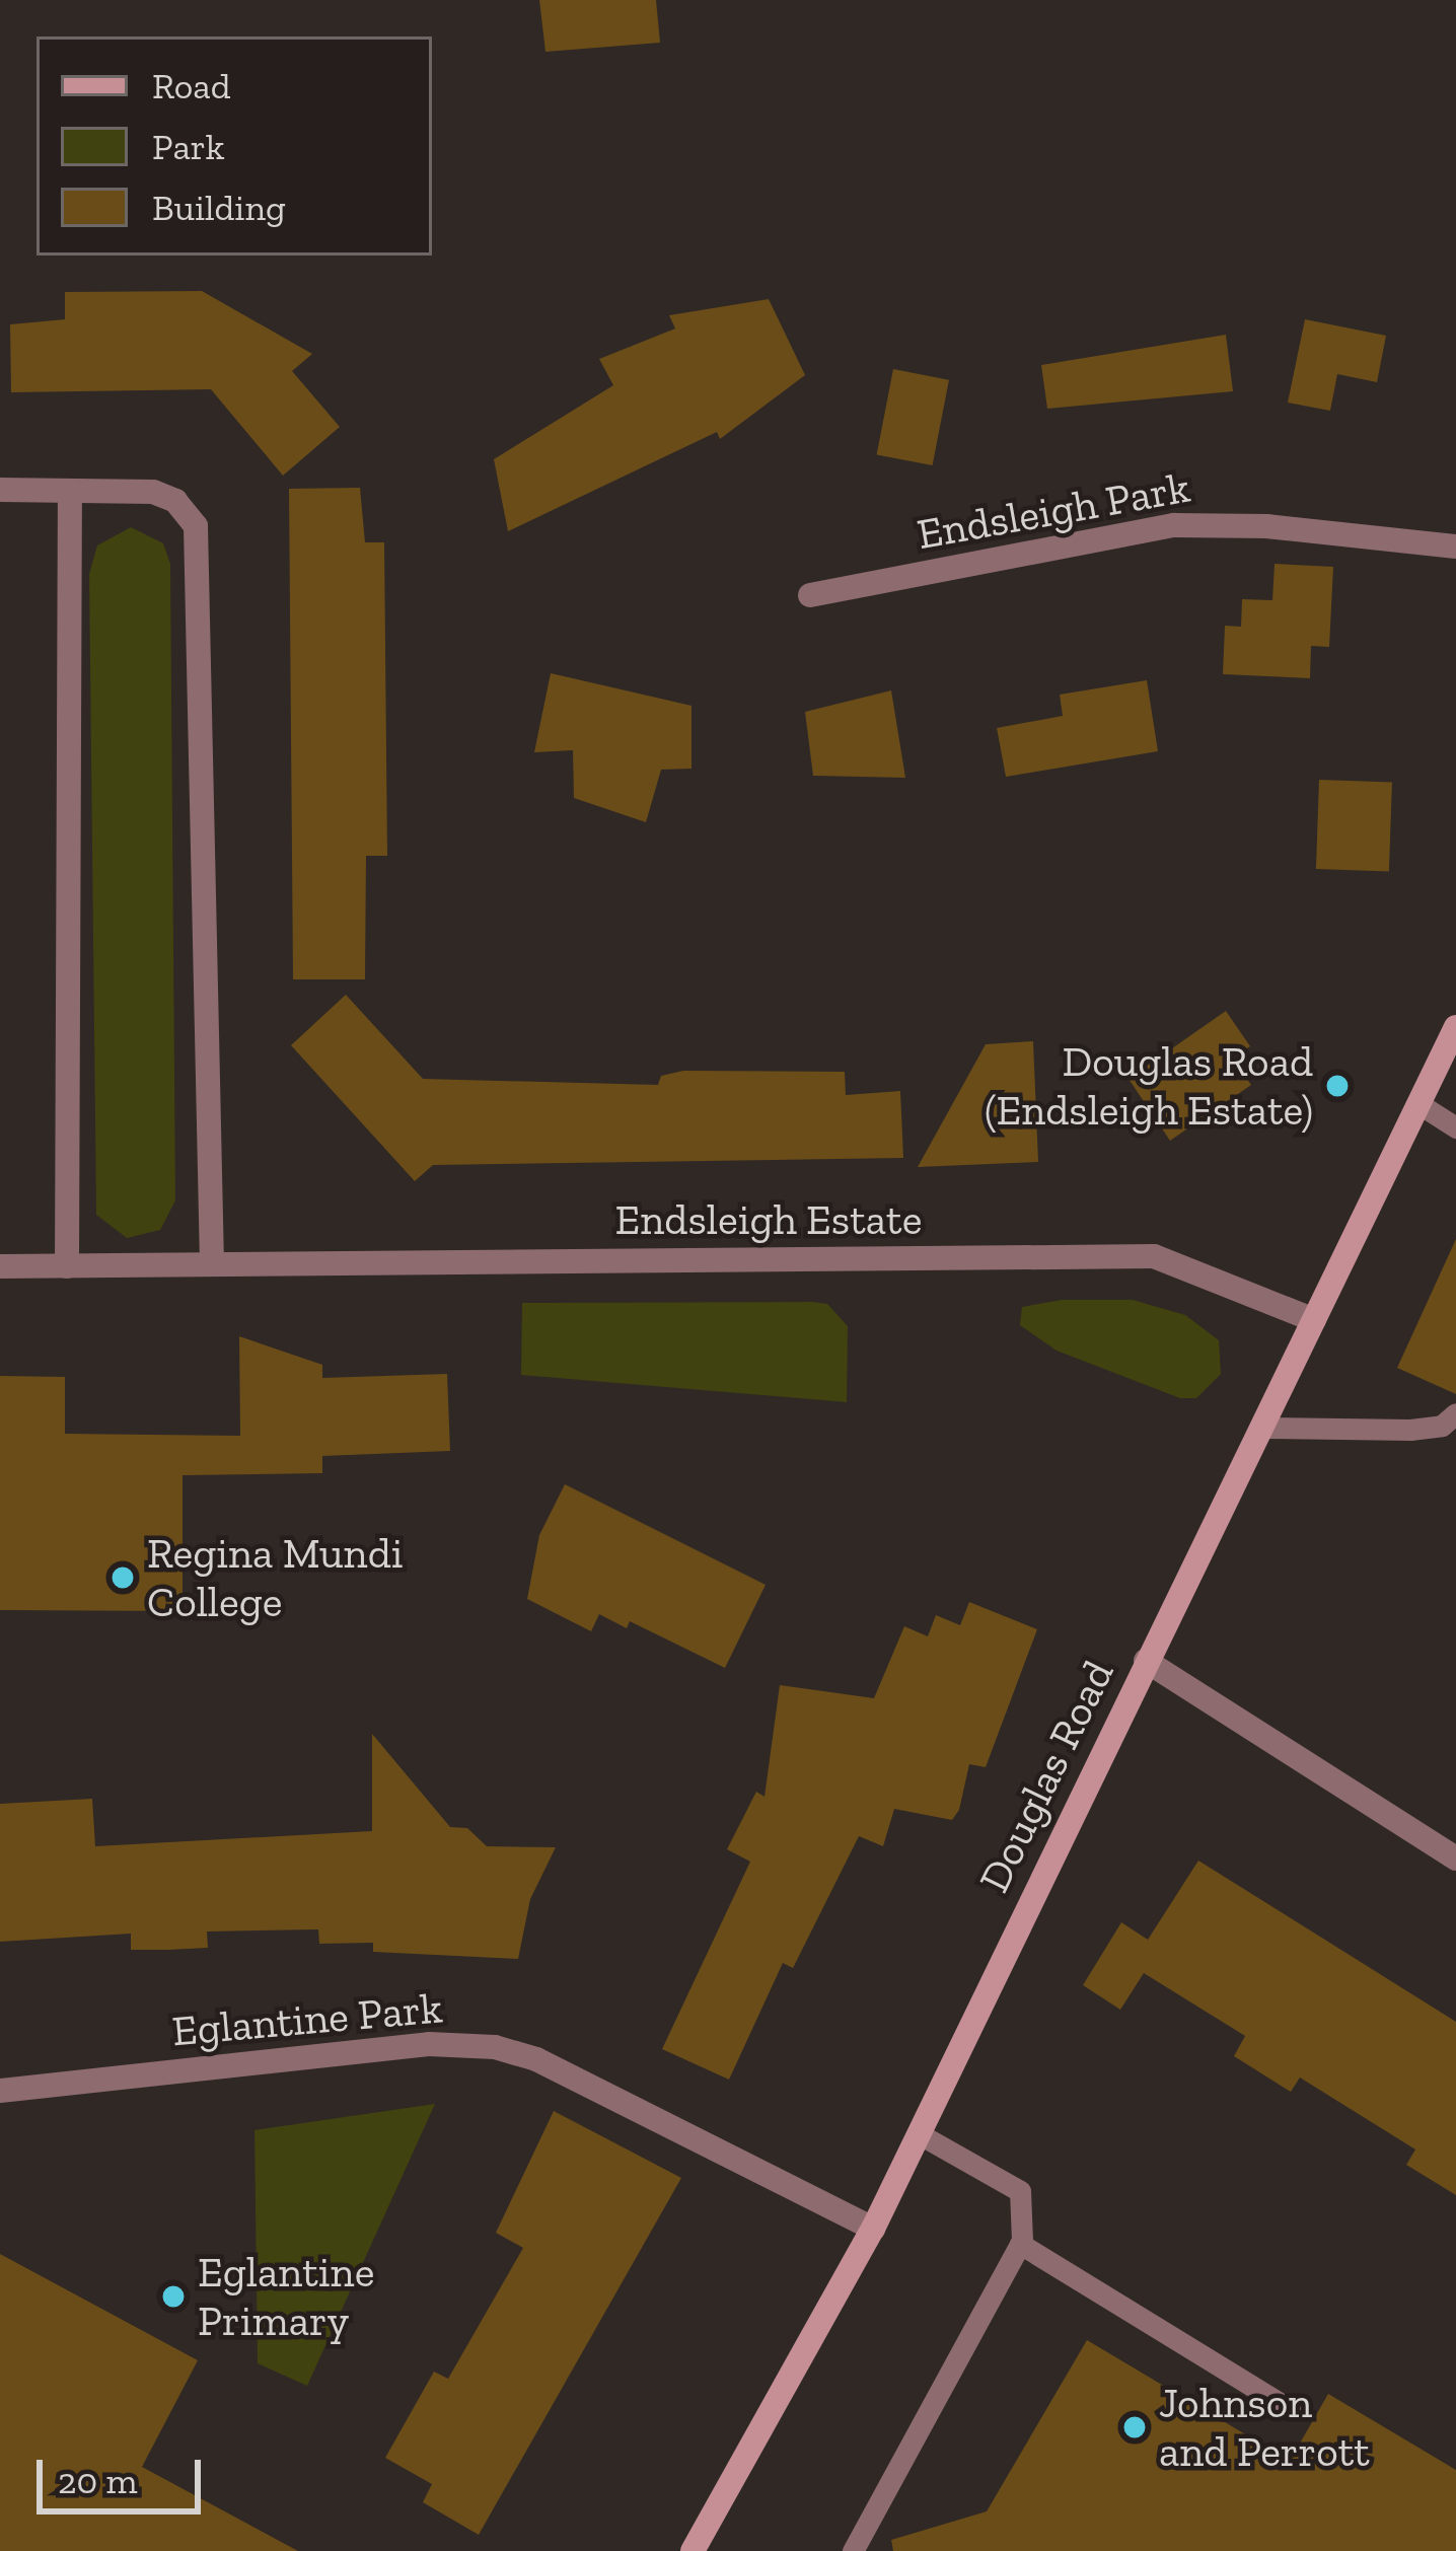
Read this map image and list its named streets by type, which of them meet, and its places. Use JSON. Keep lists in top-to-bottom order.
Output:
{
  "streets": {
    "main road": ["Douglas Road"],
    "street": ["Endsleigh Park", "Endsleigh Estate", "Eglantine Park"]
  },
  "crossings": [
    ["Endsleigh Estate", "Douglas Road"],
    ["Douglas Road", "Eglantine Park"]
  ],
  "places": [
    "Douglas Road (Endsleigh Estate)",
    "Regina Mundi College",
    "Eglantine Primary",
    "Johnson and Perrott"
  ],
  "legend": ["Road", "Park", "Building"],
  "scale_bar": "20 m"
}
